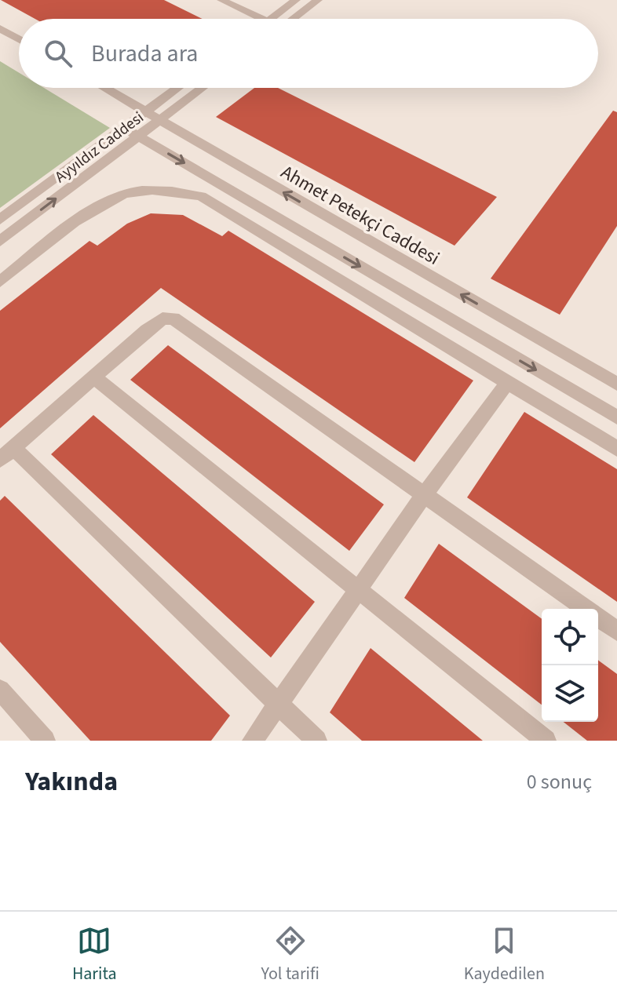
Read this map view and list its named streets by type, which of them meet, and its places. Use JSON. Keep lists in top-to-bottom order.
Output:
{
  "streets": {
    "street": ["Ayyıldız Caddesi", "Ahmet Petekçi Caddesi"]
  },
  "crossings": [
    ["Ayyıldız Caddesi", "Ahmet Petekçi Caddesi"]
  ],
  "page": {
    "search": "Burada ara",
    "heading": ["Yakında", "0 sonuç"],
    "nav": ["Harita", "Yol tarifi", "Kaydedilen"]
  }
}
